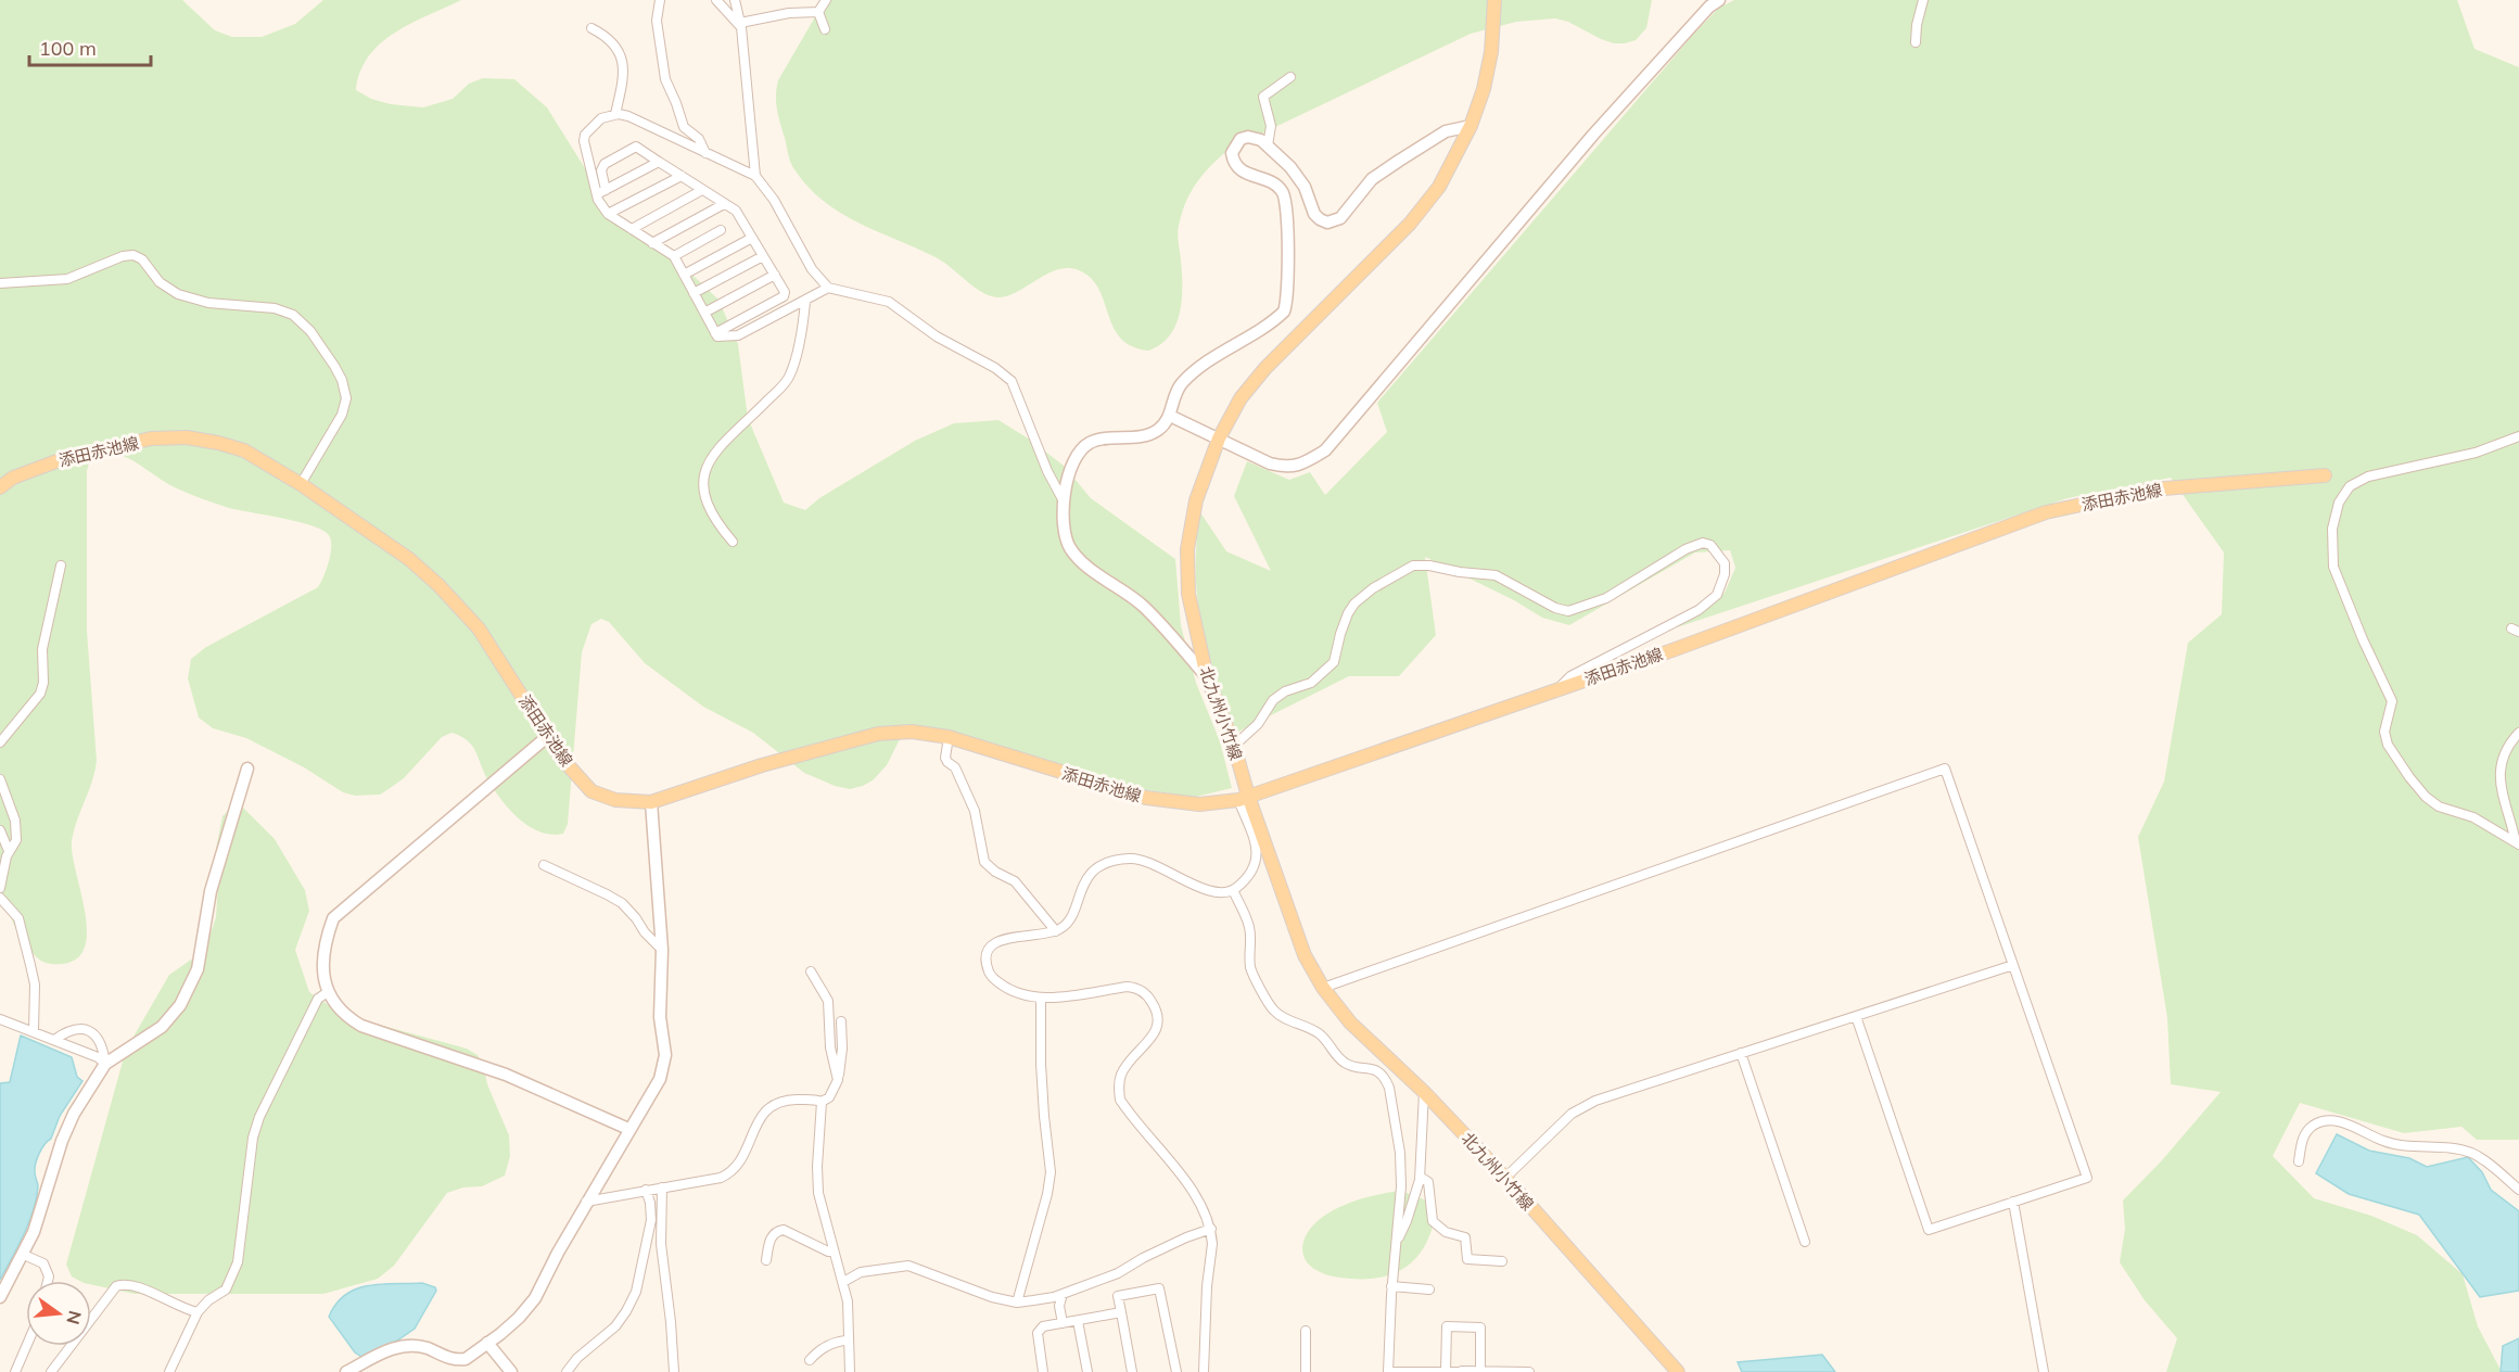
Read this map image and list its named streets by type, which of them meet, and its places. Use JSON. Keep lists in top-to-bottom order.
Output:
{
  "streets": {
    "main road": ["添田赤池線", "北九州小竹線"]
  },
  "crossings": [
    ["添田赤池線", "北九州小竹線"]
  ],
  "scale_bar": "100 m",
  "north": "right"
}
